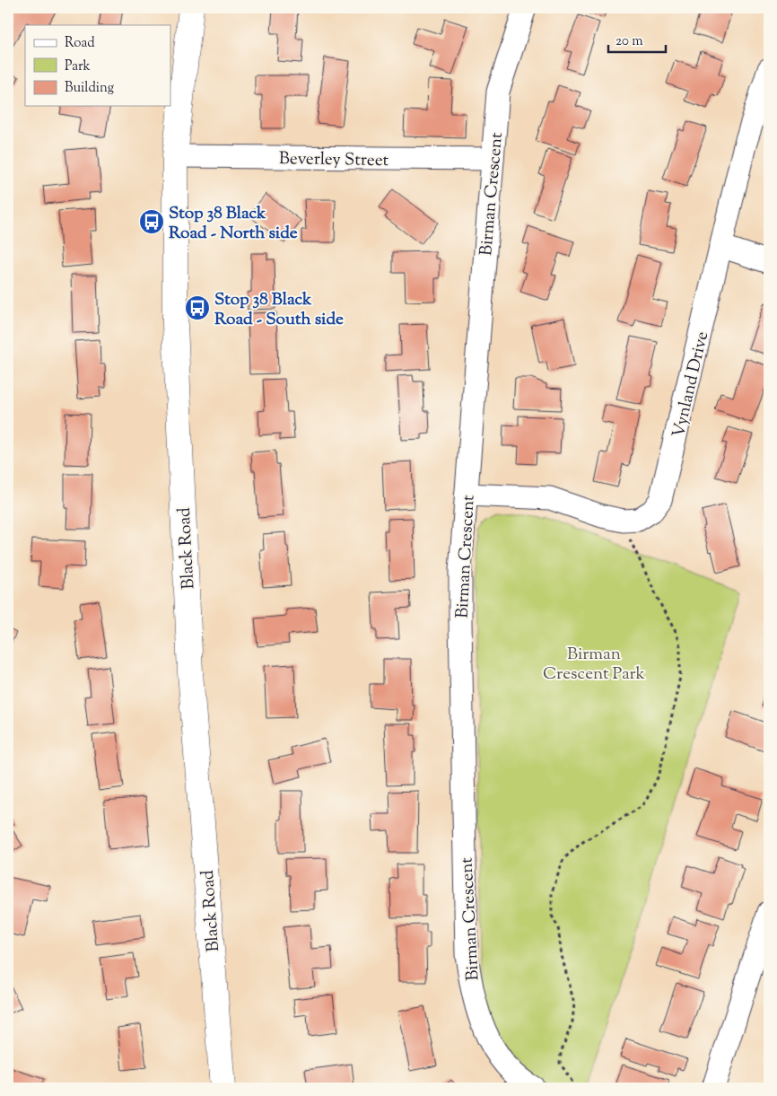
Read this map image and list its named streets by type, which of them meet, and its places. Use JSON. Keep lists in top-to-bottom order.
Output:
{
  "streets": {
    "main road": ["Black Road"],
    "street": ["Beverley Street", "Birman Crescent", "Vynland Drive"]
  },
  "crossings": [
    ["Beverley Street", "Birman Crescent"],
    ["Beverley Street", "Black Road"],
    ["Birman Crescent", "Vynland Drive"]
  ],
  "parks": ["Birman Crescent Park"],
  "places": {
    "bus stop": ["Stop 38 Black Road - North side", "Stop 38 Black Road - South side"]
  },
  "legend": ["Road", "Park", "Building"],
  "scale_bar": "20 m"
}
